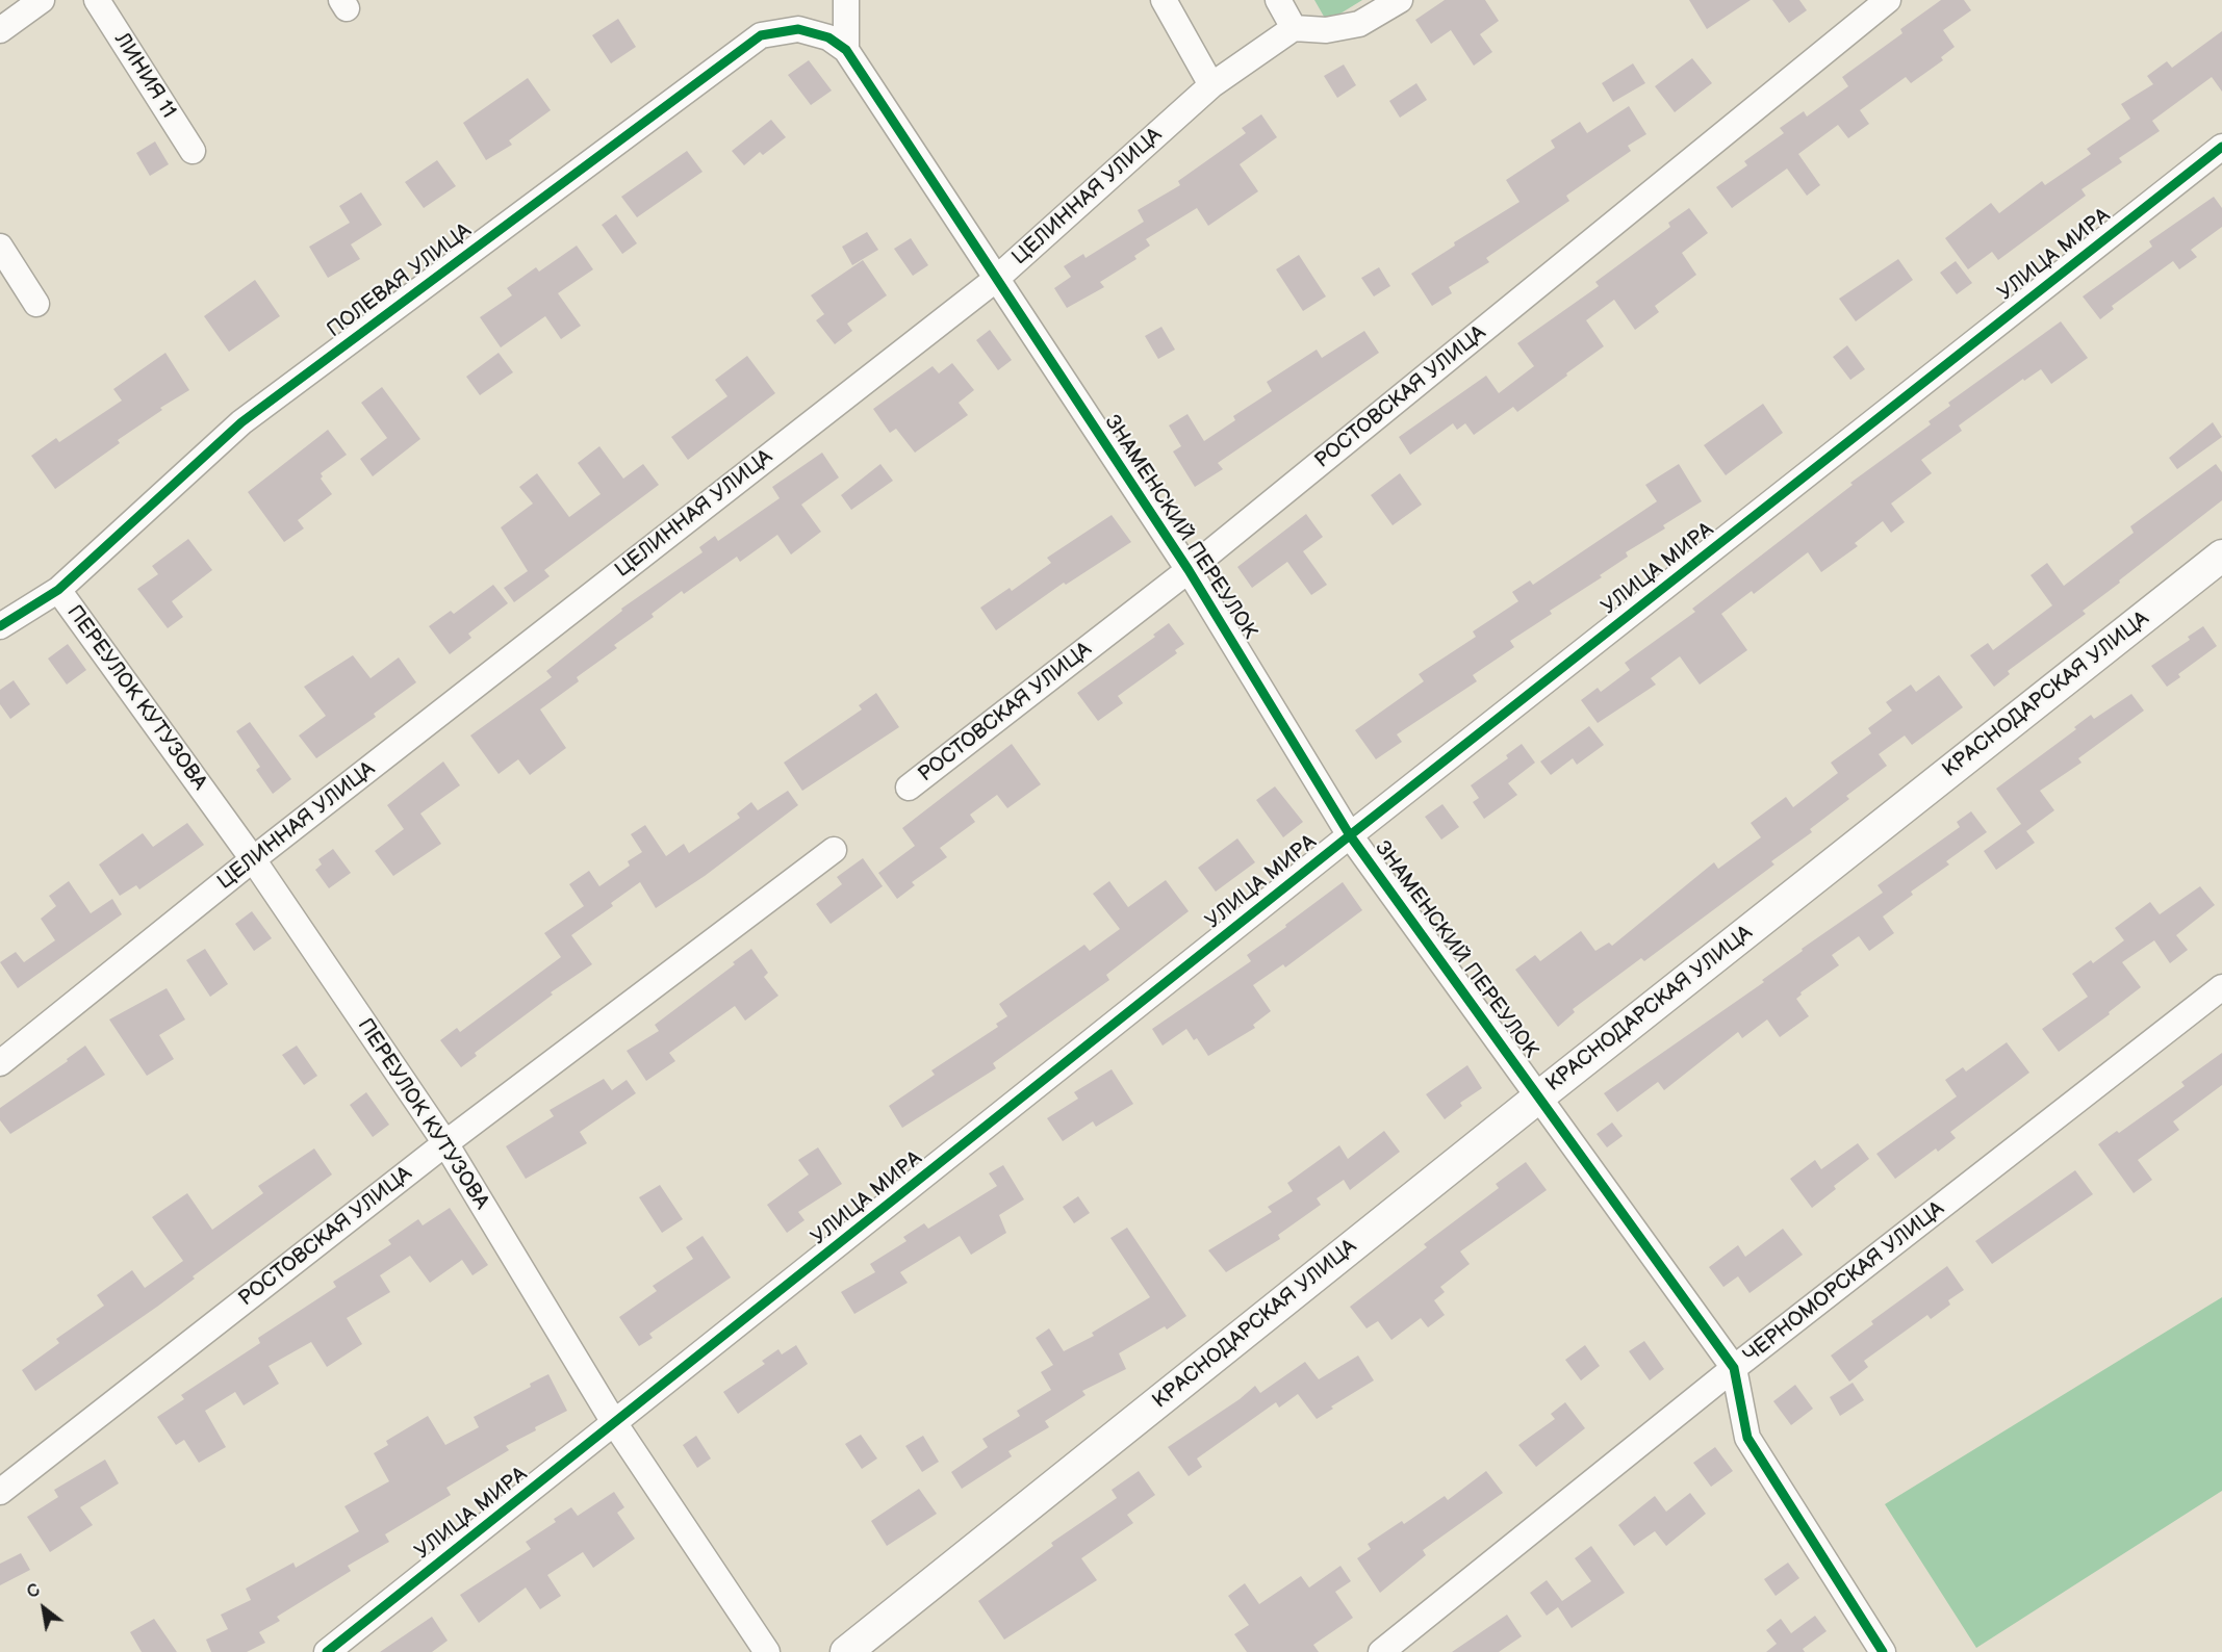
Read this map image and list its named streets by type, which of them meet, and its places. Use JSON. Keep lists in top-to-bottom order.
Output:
{
  "streets": {
    "street": [
      "ЛИНИЯ 11",
      "ЦЕЛИННАЯ УЛИЦА",
      "УЛИЦА МИРА",
      "ПОЛЕВАЯ УЛИЦА",
      "РОСТОВСКАЯ УЛИЦА",
      "ЗНАМЕНСКИЙ ПЕРЕУЛОК",
      "КРАСНОДАРСКАЯ УЛИЦА",
      "ПЕРЕУЛОК КУТУЗОВА",
      "ЧЕРНОМОРСКАЯ УЛИЦА"
    ]
  },
  "crossings": [
    ["ЦЕЛИННАЯ УЛИЦА", "ЗНАМЕНСКИЙ ПЕРЕУЛОК"],
    ["ЦЕЛИННАЯ УЛИЦА", "ПЕРЕУЛОК КУТУЗОВА"],
    ["УЛИЦА МИРА", "ЗНАМЕНСКИЙ ПЕРЕУЛОК"],
    ["УЛИЦА МИРА", "ПЕРЕУЛОК КУТУЗОВА"],
    ["ПОЛЕВАЯ УЛИЦА", "ЗНАМЕНСКИЙ ПЕРЕУЛОК"],
    ["ПОЛЕВАЯ УЛИЦА", "ПЕРЕУЛОК КУТУЗОВА"],
    ["РОСТОВСКАЯ УЛИЦА", "ЗНАМЕНСКИЙ ПЕРЕУЛОК"],
    ["РОСТОВСКАЯ УЛИЦА", "ПЕРЕУЛОК КУТУЗОВА"],
    ["ЗНАМЕНСКИЙ ПЕРЕУЛОК", "КРАСНОДАРСКАЯ УЛИЦА"],
    ["ЗНАМЕНСКИЙ ПЕРЕУЛОК", "ЧЕРНОМОРСКАЯ УЛИЦА"]
  ],
  "north": "top left"
}
